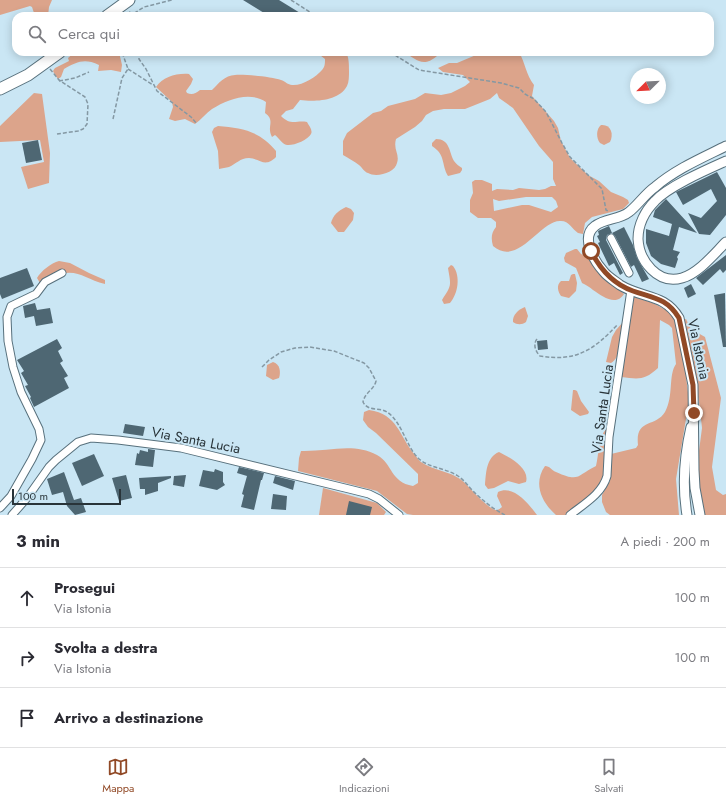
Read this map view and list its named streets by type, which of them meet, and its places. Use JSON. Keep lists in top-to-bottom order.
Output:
{
  "streets": {
    "street": ["Via Istonia", "Via Santa Lucia"]
  },
  "crossings": [
    ["Via Istonia", "Via Santa Lucia"]
  ],
  "scale_bar": "100 m",
  "north": "bottom left",
  "page": {
    "search": "Cerca qui",
    "scale": "100 m",
    "heading": ["3 min", "A piedi · 200 m"],
    "list": [
      ["Prosegui", "Via Istonia", "100 m"],
      ["Svolta a destra", "Via Istonia", "100 m"],
      "Arrivo a destinazione"
    ],
    "nav": ["Mappa", "Indicazioni", "Salvati"]
  }
}
